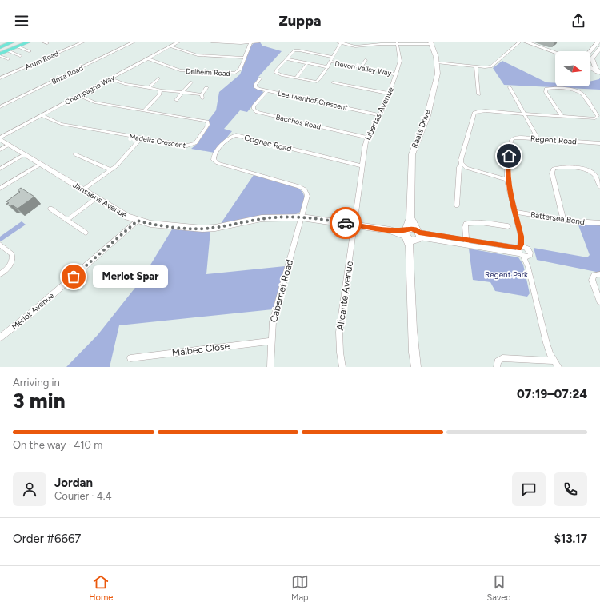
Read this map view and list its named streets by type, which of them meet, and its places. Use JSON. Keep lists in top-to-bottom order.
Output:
{
  "streets": {
    "street": [
      "Arum Road",
      "Devon Valley Way",
      "Delheim Road",
      "Briza Road",
      "Champagne Way",
      "Leeuwenhof Crescent",
      "Libertas Avenue",
      "Bacchos Road",
      "Raats Drive",
      "Regent Road",
      "Madeira Crescent",
      "Cognac Road",
      "Janssens Avenue",
      "Battersea Bend",
      "Cabernet Road",
      "Alicante Avenue",
      "Merlot Avenue",
      "Malbec Close"
    ]
  },
  "crossings": [
    ["Devon Valley Way", "Libertas Avenue"],
    ["Delheim Road", "Champagne Way"],
    ["Champagne Way", "Madeira Crescent"],
    ["Champagne Way", "Janssens Avenue"],
    ["Leeuwenhof Crescent", "Libertas Avenue"],
    ["Leeuwenhof Crescent", "Bacchos Road"],
    ["Libertas Avenue", "Bacchos Road"],
    ["Libertas Avenue", "Cognac Road"],
    ["Libertas Avenue", "Janssens Avenue"],
    ["Libertas Avenue", "Alicante Avenue"],
    ["Raats Drive", "Janssens Avenue"],
    ["Regent Road", "Battersea Bend"],
    ["Cognac Road", "Janssens Avenue"],
    ["Cognac Road", "Cabernet Road"],
    ["Janssens Avenue", "Cabernet Road"],
    ["Janssens Avenue", "Alicante Avenue"],
    ["Janssens Avenue", "Merlot Avenue"],
    ["Cabernet Road", "Malbec Close"]
  ],
  "parks": ["Regent Park"],
  "places": ["Merlot Spar"],
  "north": "right",
  "page": {
    "header": "Zuppa",
    "bubble": "Merlot Spar",
    "heading": ["3 min", "Arriving in", "07:19–07:24"],
    "panel": [
      "Jordan",
      "Courier · 4.4",
      "Order #6667",
      "$13.17"
    ],
    "bar": "On the way · 410 m",
    "tabs": ["Home", "Map", "Saved"]
  }
}
